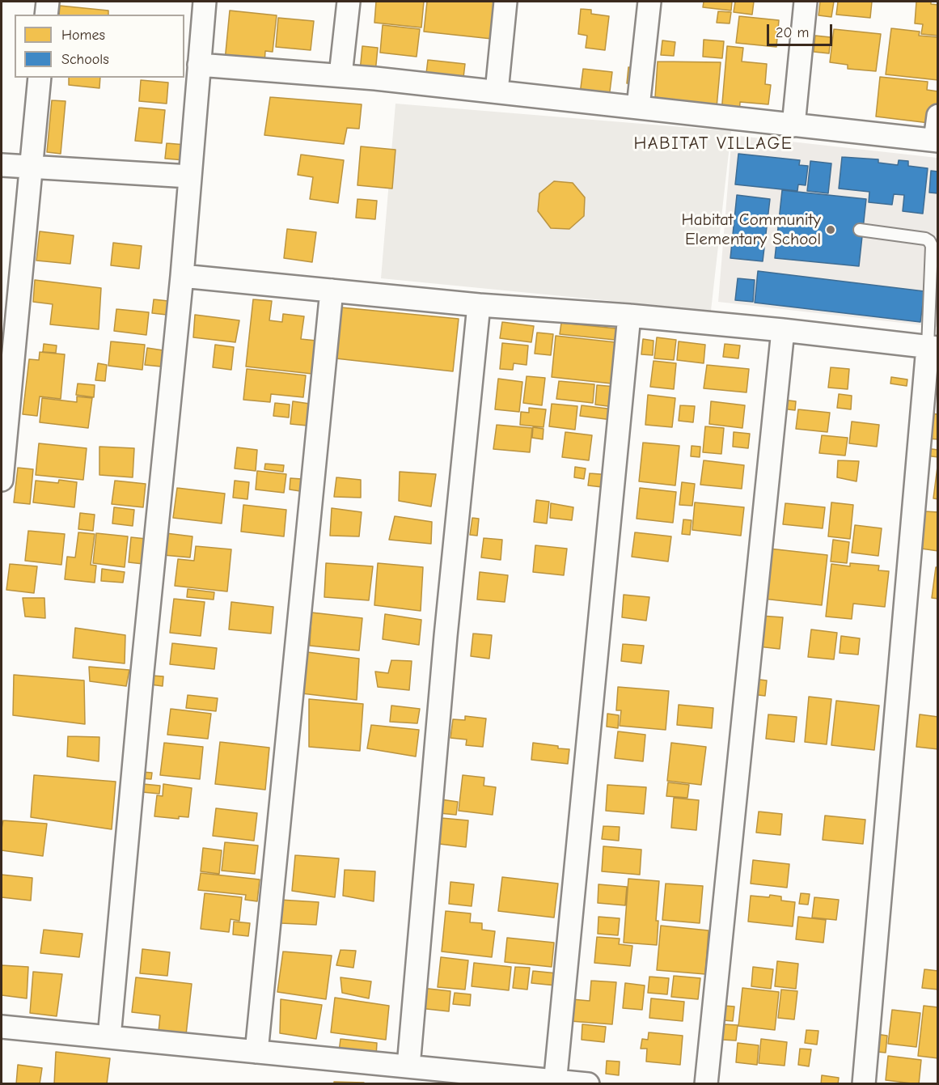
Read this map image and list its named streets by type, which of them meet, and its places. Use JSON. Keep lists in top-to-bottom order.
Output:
{
  "districts": ["HABITAT VILLAGE"],
  "places": ["Habitat Community Elementary School"],
  "legend": ["Homes", "Schools"],
  "scale_bar": "20 m"
}
